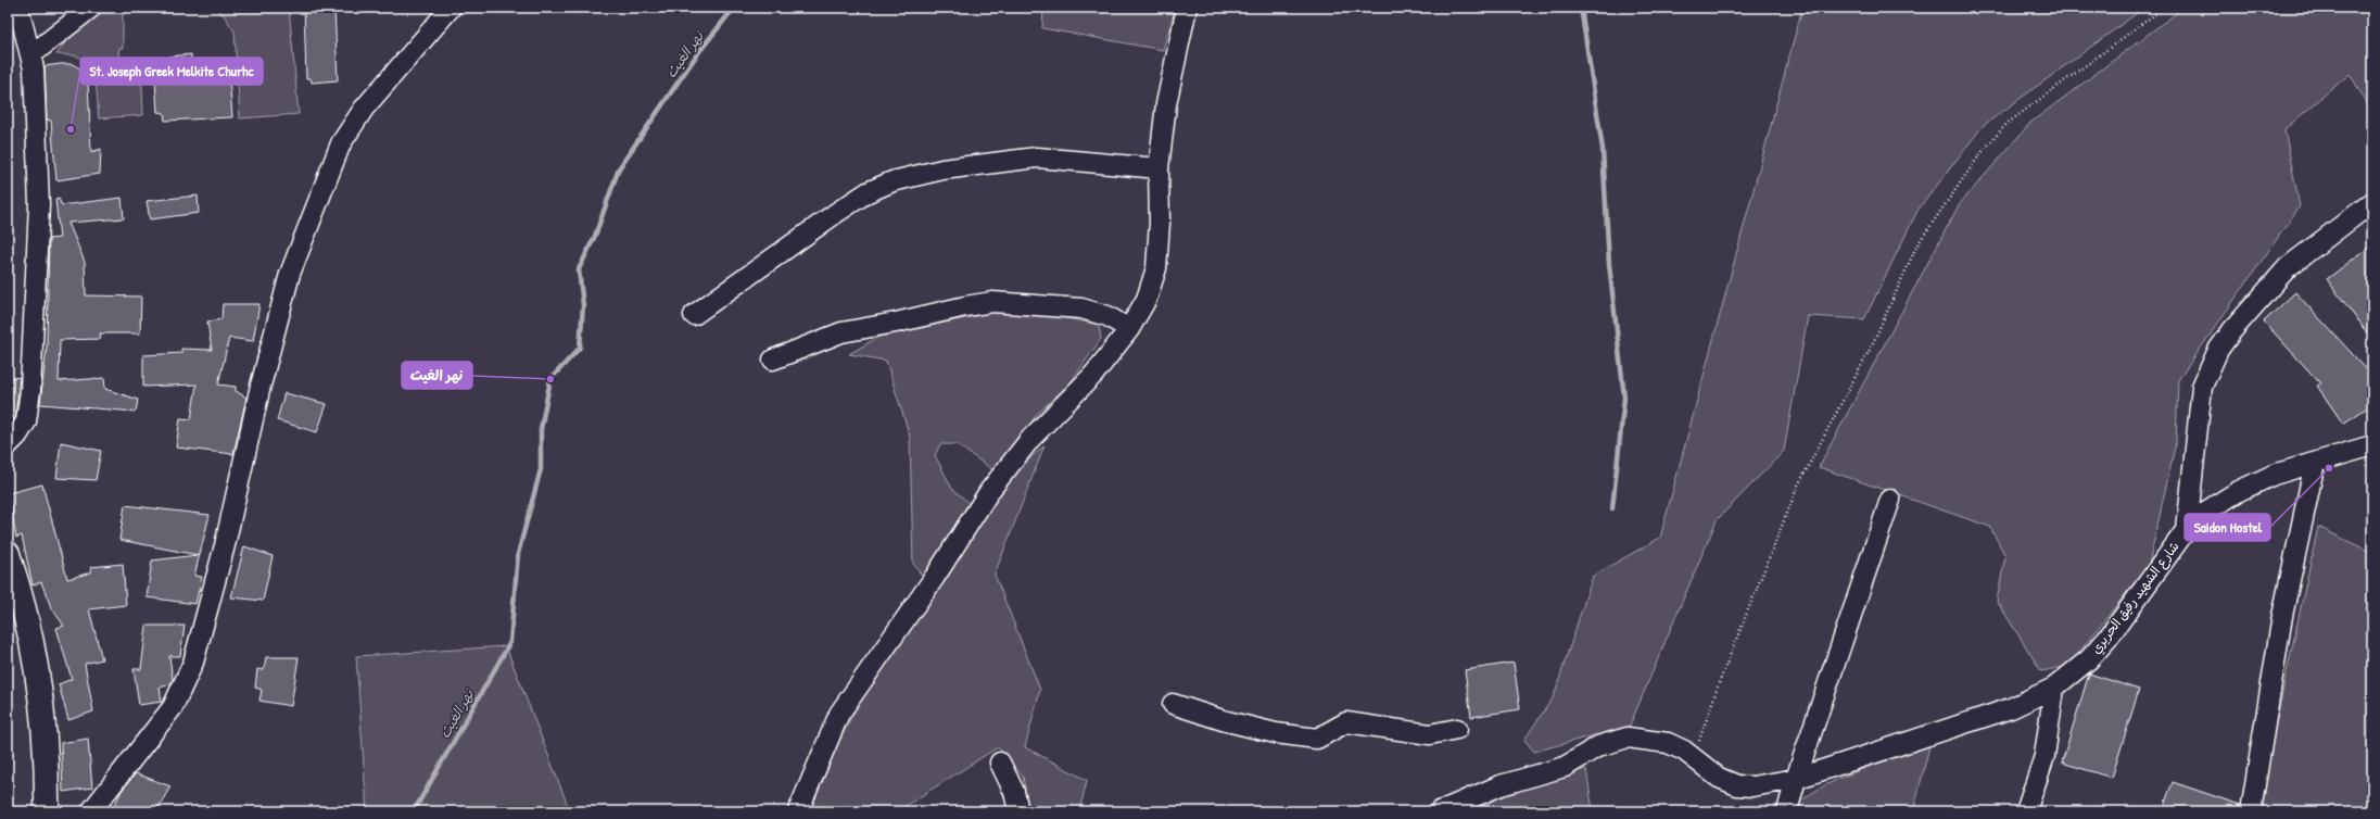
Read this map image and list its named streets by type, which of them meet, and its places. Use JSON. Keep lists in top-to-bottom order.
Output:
{
  "streets": {
    "street": ["شارع الشهيد رفيق الحريري"]
  },
  "water": ["نهر الغيث"],
  "places": ["St. Joseph Greek Melkite Churhc", "نهر الغيث", "Saidon Hostel"]
}
